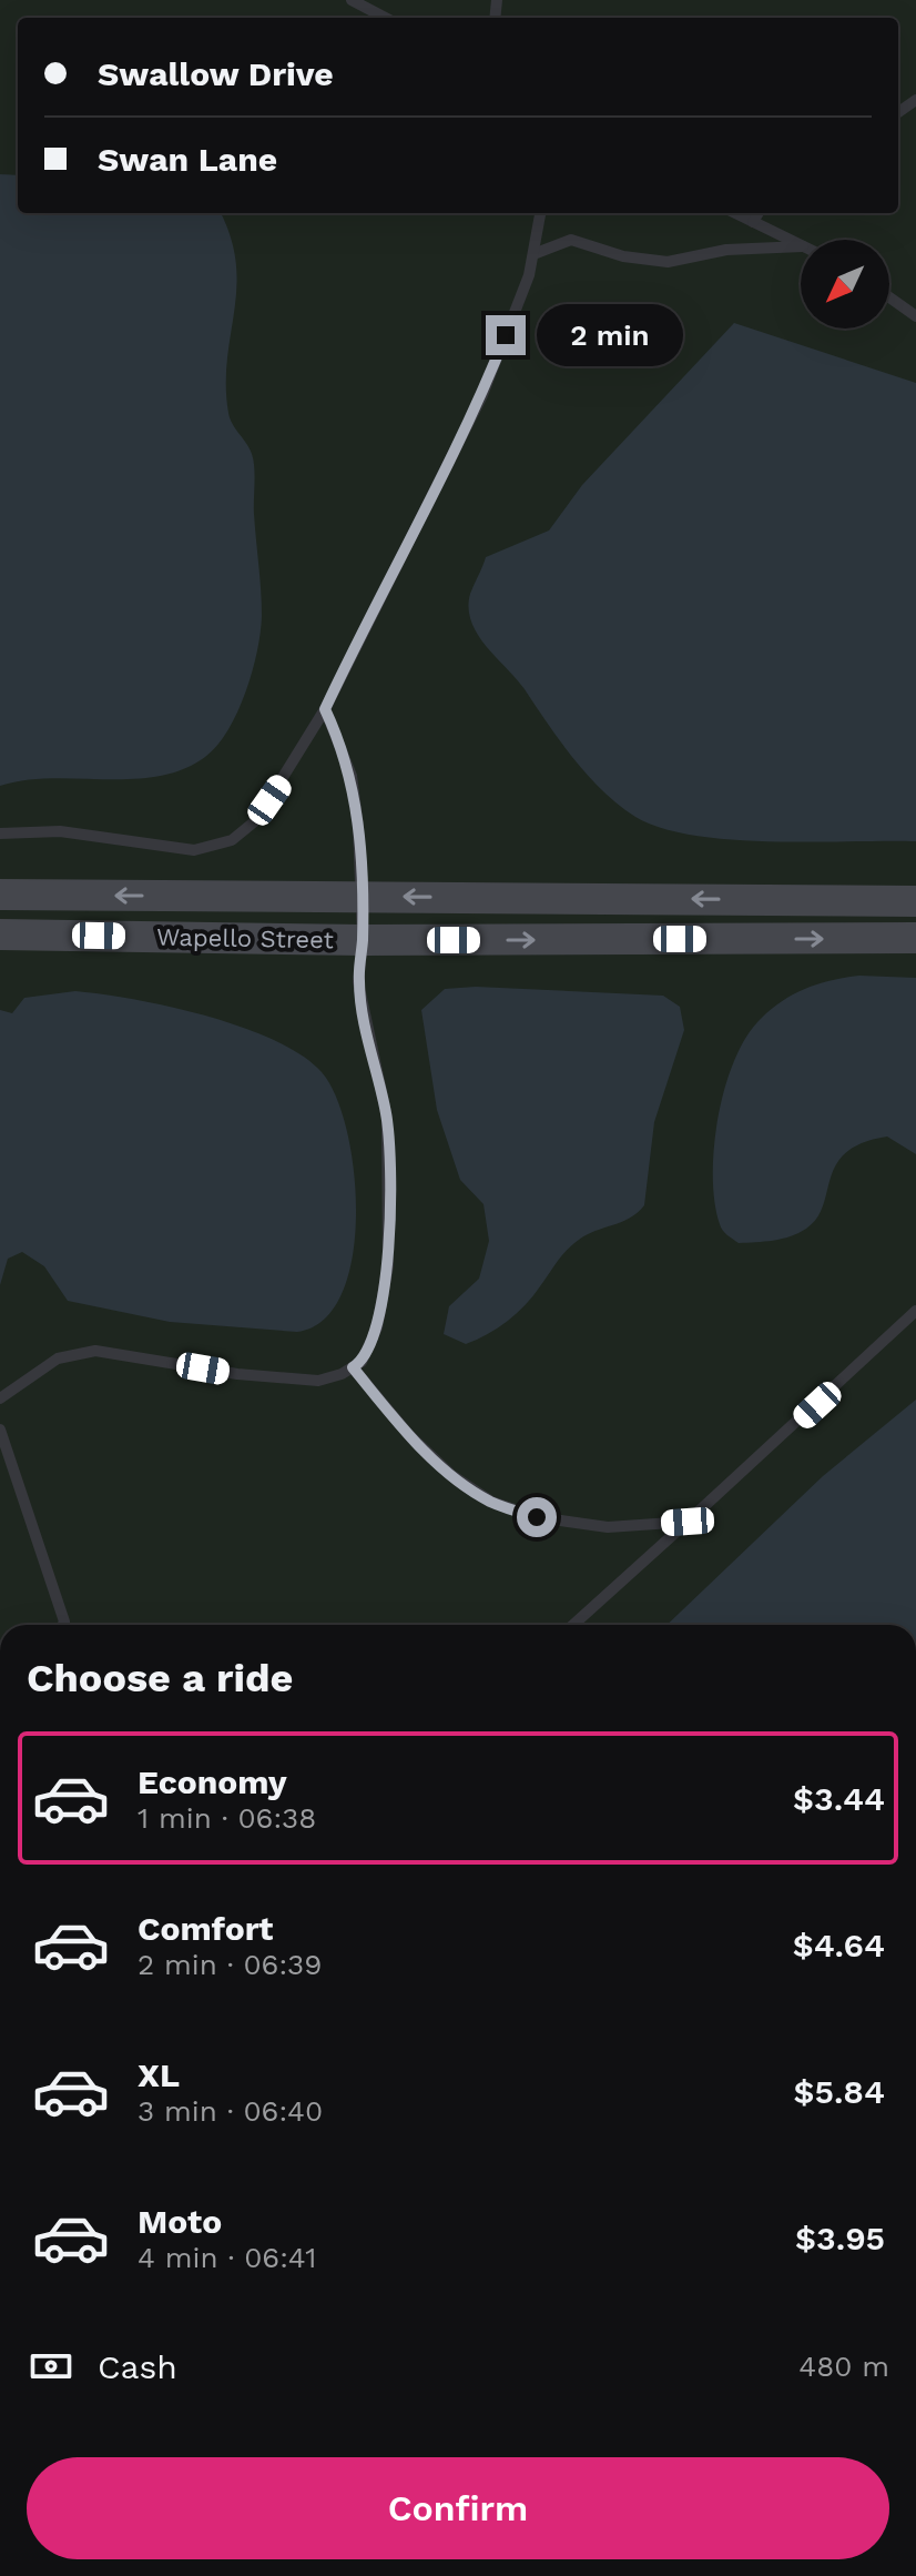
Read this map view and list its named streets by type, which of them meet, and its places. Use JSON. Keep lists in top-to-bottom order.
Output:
{
  "streets": {
    "main road": ["Wapello Street"]
  },
  "north": "bottom left",
  "page": {
    "banner": ["Swallow Drive", "Swan Lane"],
    "bubble": "2 min",
    "heading": "Choose a ride",
    "list": [
      {
        "name": "Economy",
        "note": "1 min · 06:38",
        "value": "$3.44"
      },
      {
        "name": "Comfort",
        "note": "2 min · 06:39",
        "value": "$4.64"
      },
      {
        "name": "XL",
        "note": "3 min · 06:40",
        "value": "$5.84"
      },
      {
        "name": "Moto",
        "note": "4 min · 06:41",
        "value": "$3.95"
      }
    ],
    "pay": ["Cash", "480 m"],
    "buttons": "Confirm"
  }
}
